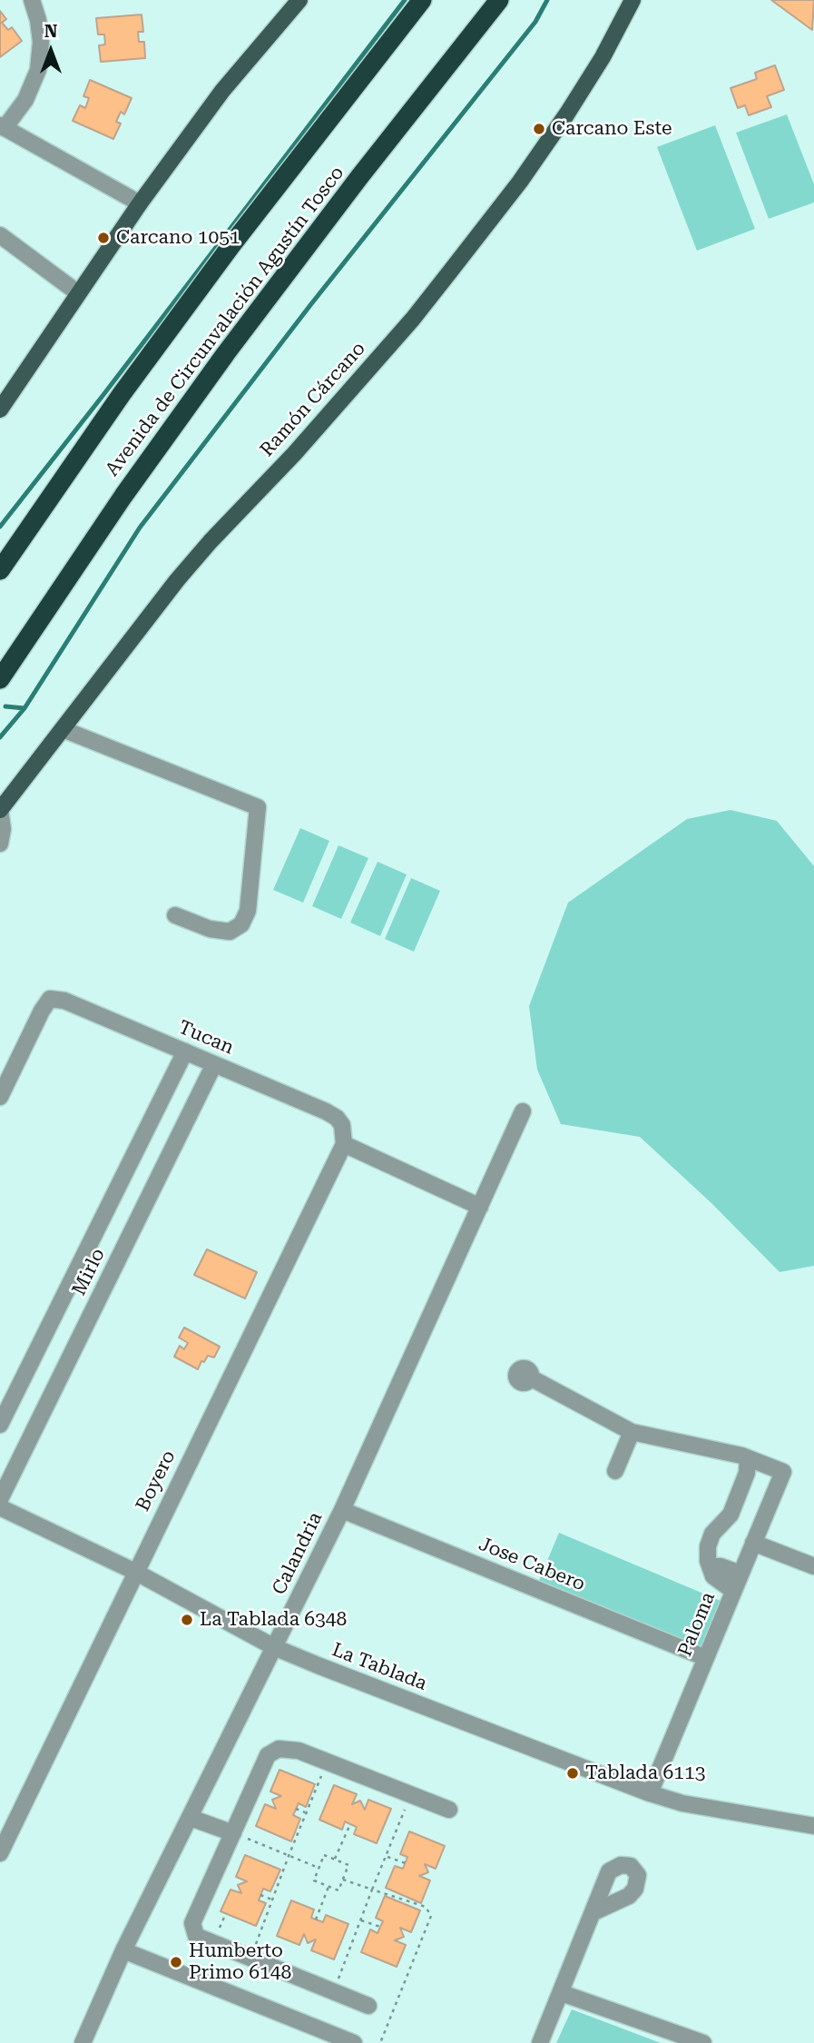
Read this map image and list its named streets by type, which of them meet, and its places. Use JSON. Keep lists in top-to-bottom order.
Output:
{
  "streets": {
    "highway": ["Avenida de Circunvalación Agustín Tosco"],
    "main road": ["Ramón Cárcano"],
    "street": [
      "Tucan",
      "Mirlo",
      "Boyero",
      "Calandria",
      "Jose Cabero",
      "Paloma",
      "La Tablada"
    ]
  },
  "crossings": [
    ["Tucan", "Mirlo"],
    ["Tucan", "Boyero"],
    ["Boyero", "La Tablada"],
    ["Calandria", "Jose Cabero"],
    ["Calandria", "La Tablada"],
    ["Jose Cabero", "Paloma"],
    ["Paloma", "La Tablada"]
  ],
  "places": [
    "Carcano Este",
    "Carcano 1051",
    "La Tablada 6348",
    "Tablada 6113",
    "Humberto Primo 6148"
  ],
  "north": "top"
}
